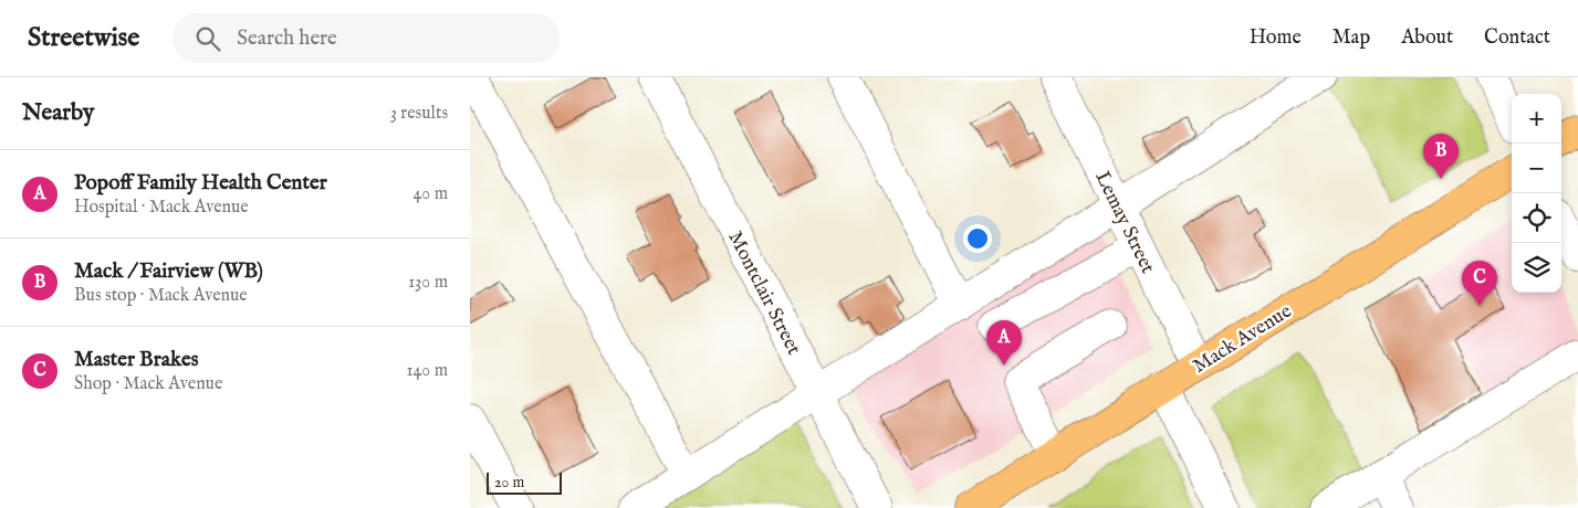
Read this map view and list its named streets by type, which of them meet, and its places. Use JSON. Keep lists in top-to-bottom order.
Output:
{
  "streets": {
    "main road": ["Mack Avenue"],
    "street": ["Lemay Street", "Montclair Street"]
  },
  "crossings": [
    ["Lemay Street", "Mack Avenue"]
  ],
  "scale_bar": "20 m",
  "page": {
    "header": "Streetwise",
    "search": "Search here",
    "nav": [
      "Home",
      "Map",
      "About",
      "Contact"
    ],
    "heading": ["Nearby", "3 results"],
    "map_buttons": ["+", "−"],
    "pins": ["B", "C", "A"],
    "list": [
      {
        "mark": "A",
        "name": "Popoff Family Health Center",
        "note": "Hospital · Mack Avenue",
        "value": "40 m"
      },
      {
        "mark": "B",
        "name": "Mack / Fairview (WB)",
        "note": "Bus stop · Mack Avenue",
        "value": "130 m"
      },
      {
        "mark": "C",
        "name": "Master Brakes",
        "note": "Shop · Mack Avenue",
        "value": "140 m"
      }
    ],
    "scale": "20 m"
  }
}
